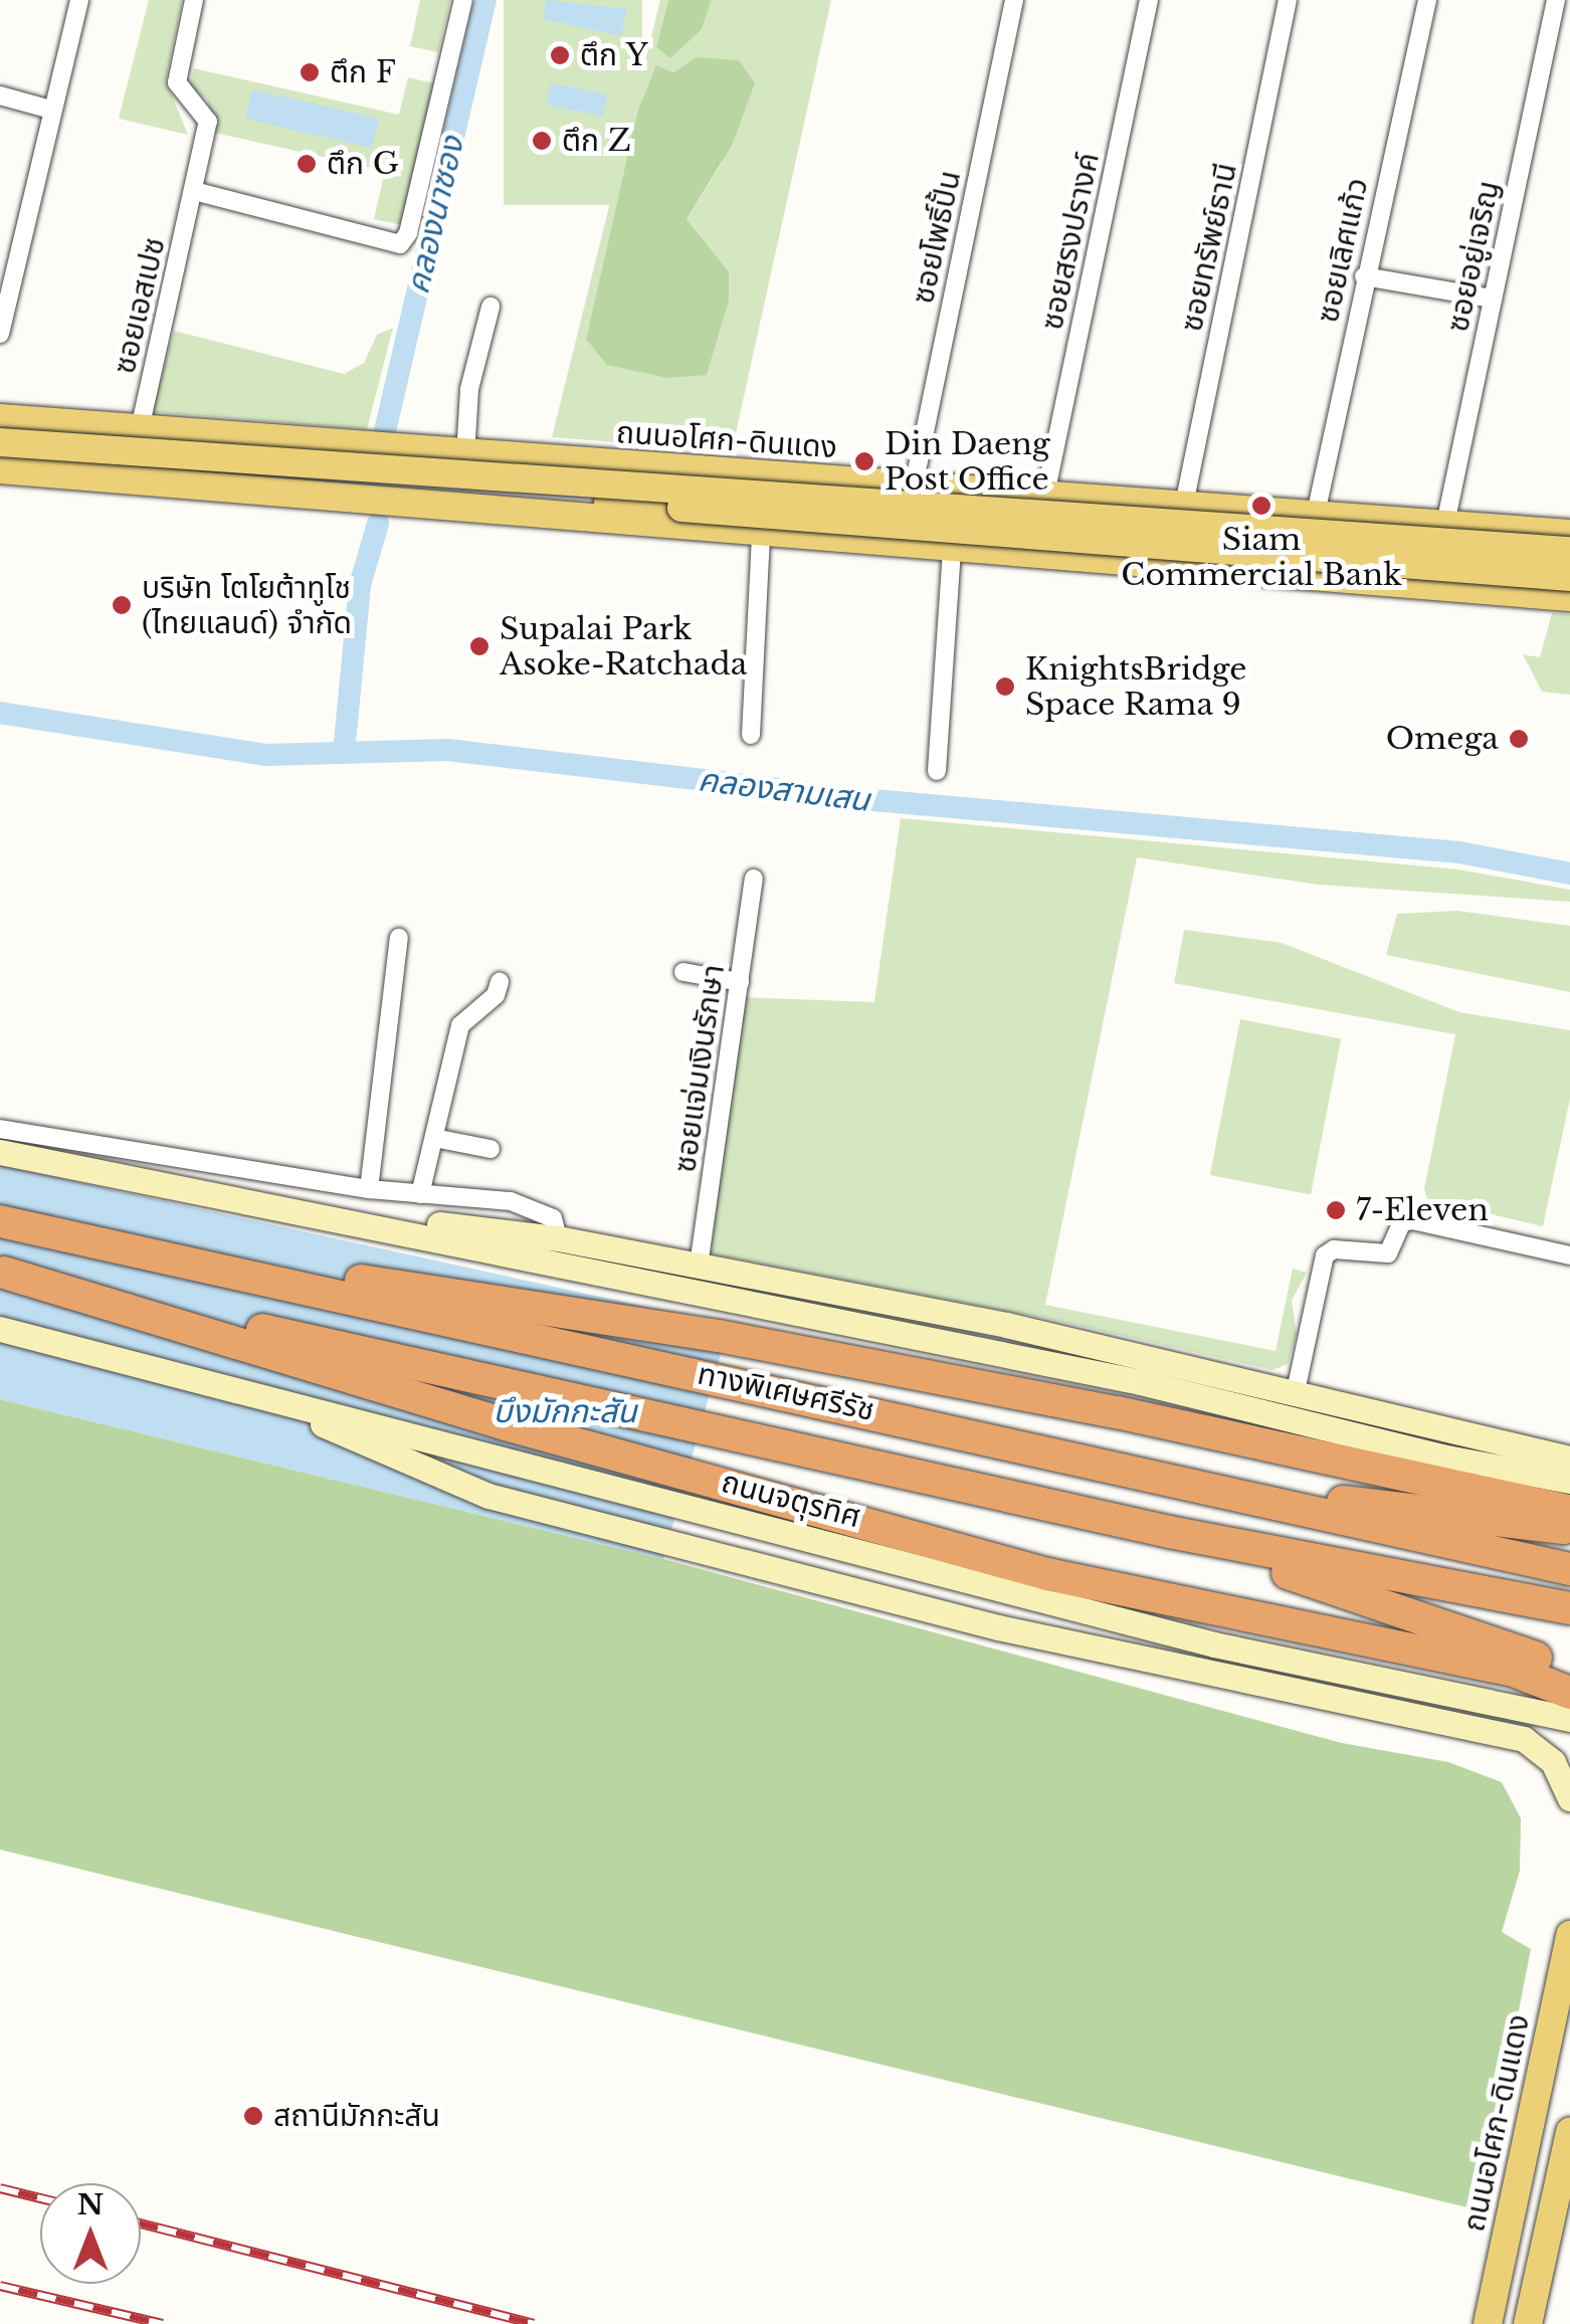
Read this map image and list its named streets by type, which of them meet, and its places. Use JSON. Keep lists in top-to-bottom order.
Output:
{
  "streets": {
    "highway": ["ทางพิเศษศรีรัช"],
    "main road": ["ถนนอโศก-ดินแดง", "ถนนจตุรทิศ"],
    "street": [
      "ซอยโพธิ์ปั้น",
      "ซอยสรงปรางค์",
      "ซอยทรัพย์ธานี",
      "ซอยเลิศแก้ว",
      "ซอยอยู่เจริญ",
      "ซอยเอสเปซ",
      "ซอยแจ่มเงินรักษา"
    ]
  },
  "crossings": [
    ["ซอยโพธิ์ปั้น", "ถนนอโศก-ดินแดง"],
    ["ซอยสรงปรางค์", "ถนนอโศก-ดินแดง"],
    ["ซอยทรัพย์ธานี", "ถนนอโศก-ดินแดง"],
    ["ซอยเลิศแก้ว", "ถนนอโศก-ดินแดง"],
    ["ซอยอยู่เจริญ", "ถนนอโศก-ดินแดง"],
    ["ซอยเอสเปซ", "ถนนอโศก-ดินแดง"]
  ],
  "water": ["คลองนาซอง", "คลองสามเสน", "บึงมักกะสัน"],
  "places": [
    "ตึก Y",
    "ตึก F",
    "ตึก Z",
    "ตึก G",
    "Din Daeng Post Office",
    "Siam Commercial Bank",
    "บริษัท โตโยต้าทูโช (ไทยแลนด์) จำกัด",
    "Supalai Park Asoke-Ratchada",
    "KnightsBridge Space Rama 9",
    "Omega",
    "7-Eleven",
    "สถานีมักกะสัน"
  ],
  "north": "top"
}
